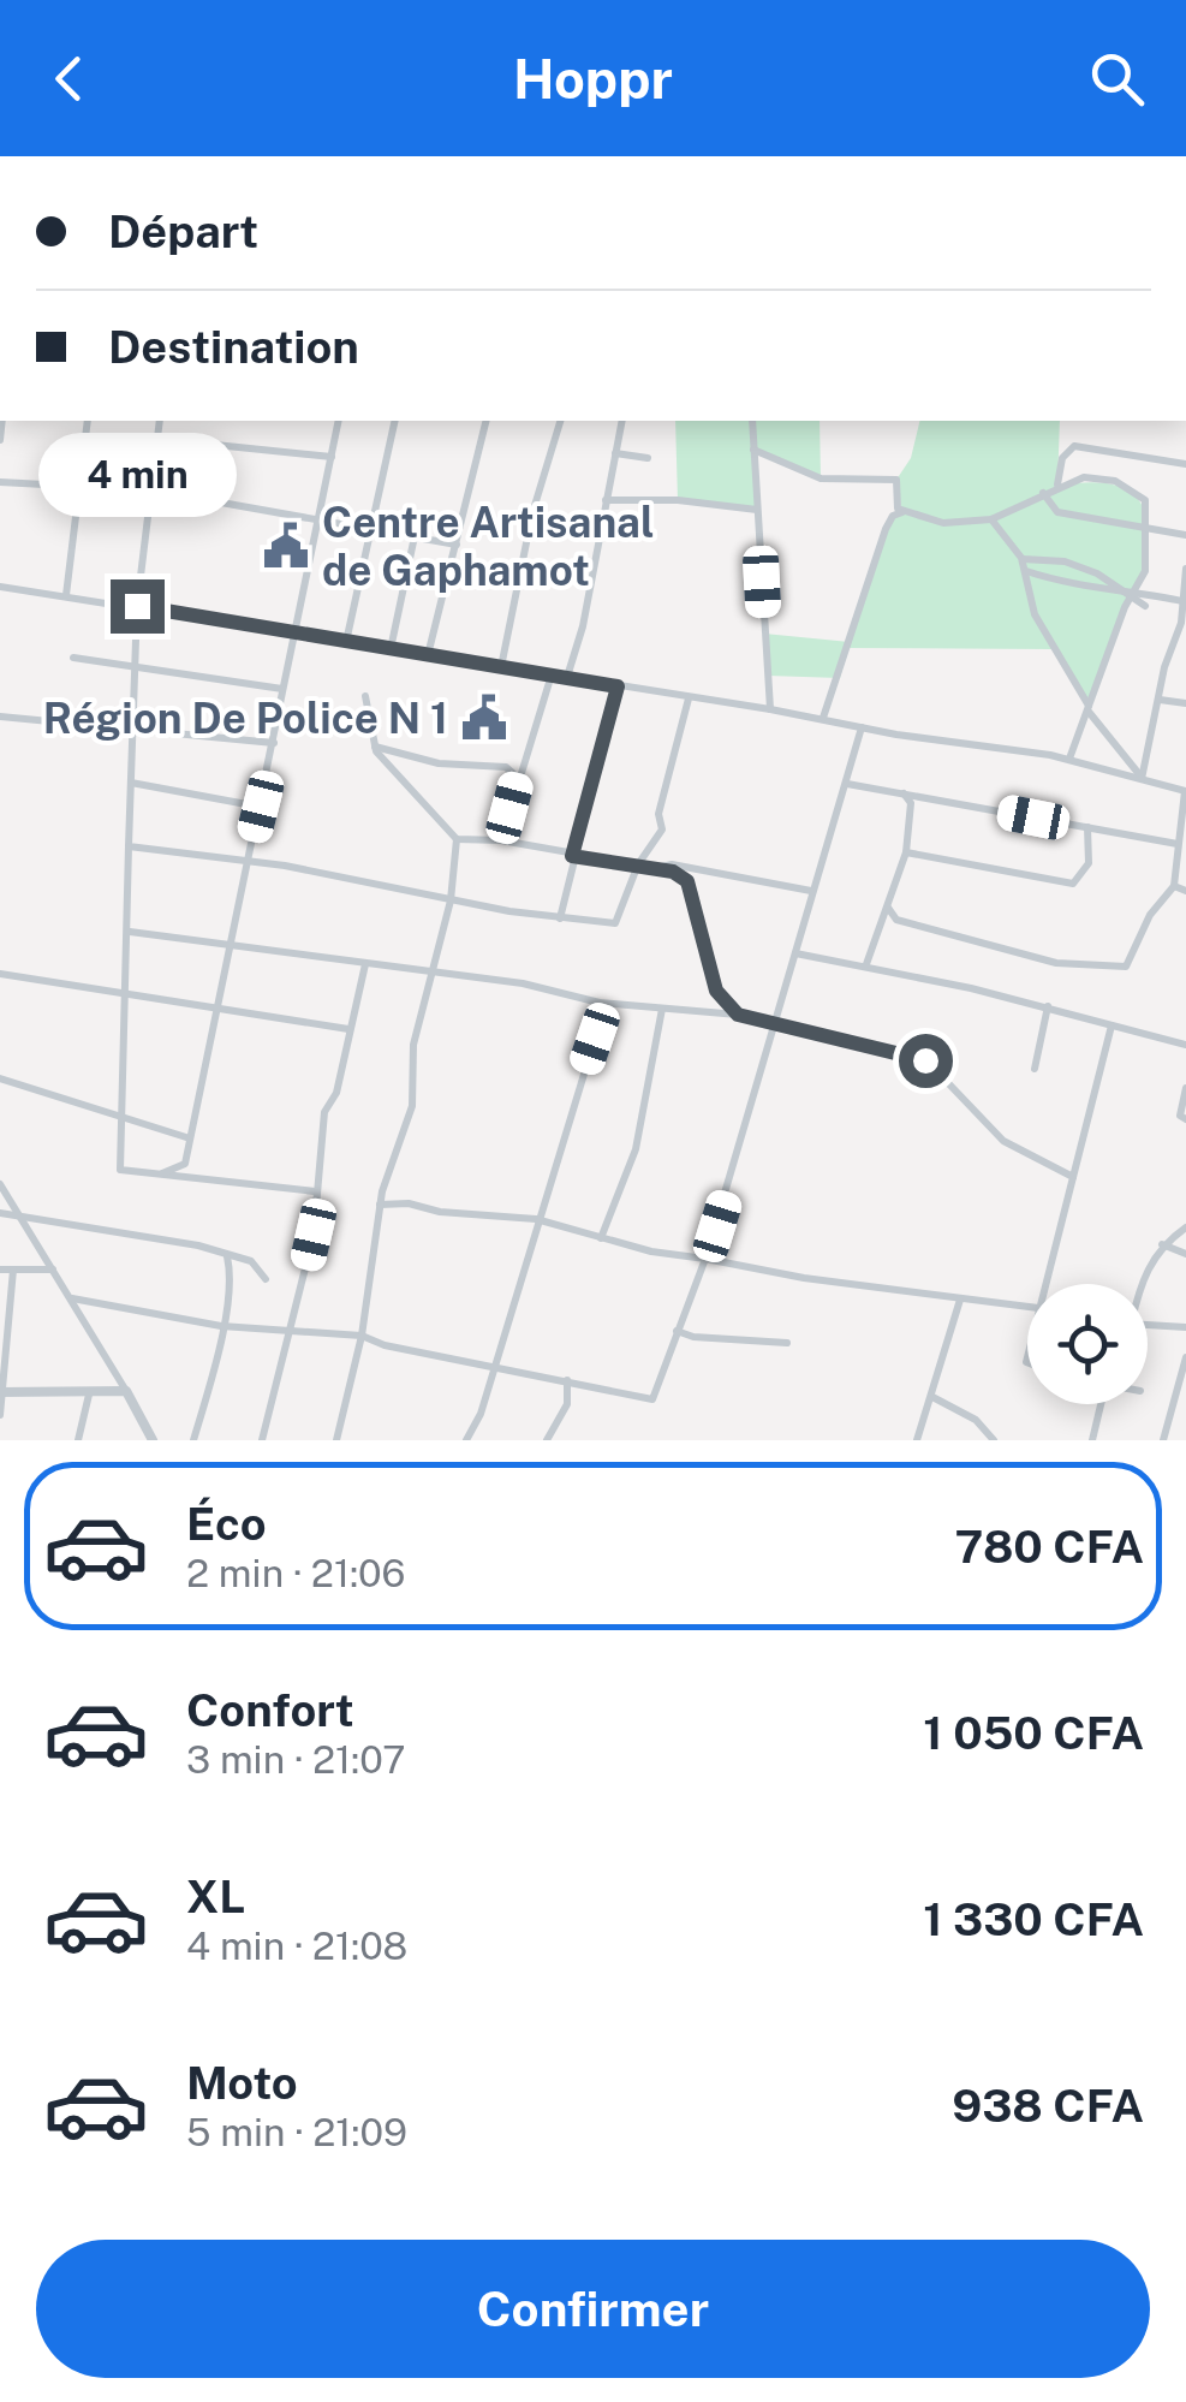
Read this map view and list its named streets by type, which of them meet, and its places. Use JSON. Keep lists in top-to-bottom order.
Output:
{
  "places": {
    "public building": ["Centre Artisanal de Gaphamot", "Région De Police N 1"]
  },
  "page": {
    "header": "Hoppr",
    "banner": ["Départ", "Destination"],
    "bubble": "4 min",
    "list": [
      {
        "name": "Éco",
        "note": "2 min · 21:06",
        "value": "780 CFA"
      },
      {
        "name": "Confort",
        "note": "3 min · 21:07",
        "value": "1 050 CFA"
      },
      {
        "name": "XL",
        "note": "4 min · 21:08",
        "value": "1 330 CFA"
      },
      {
        "name": "Moto",
        "note": "5 min · 21:09",
        "value": "938 CFA"
      }
    ],
    "buttons": "Confirmer"
  }
}
